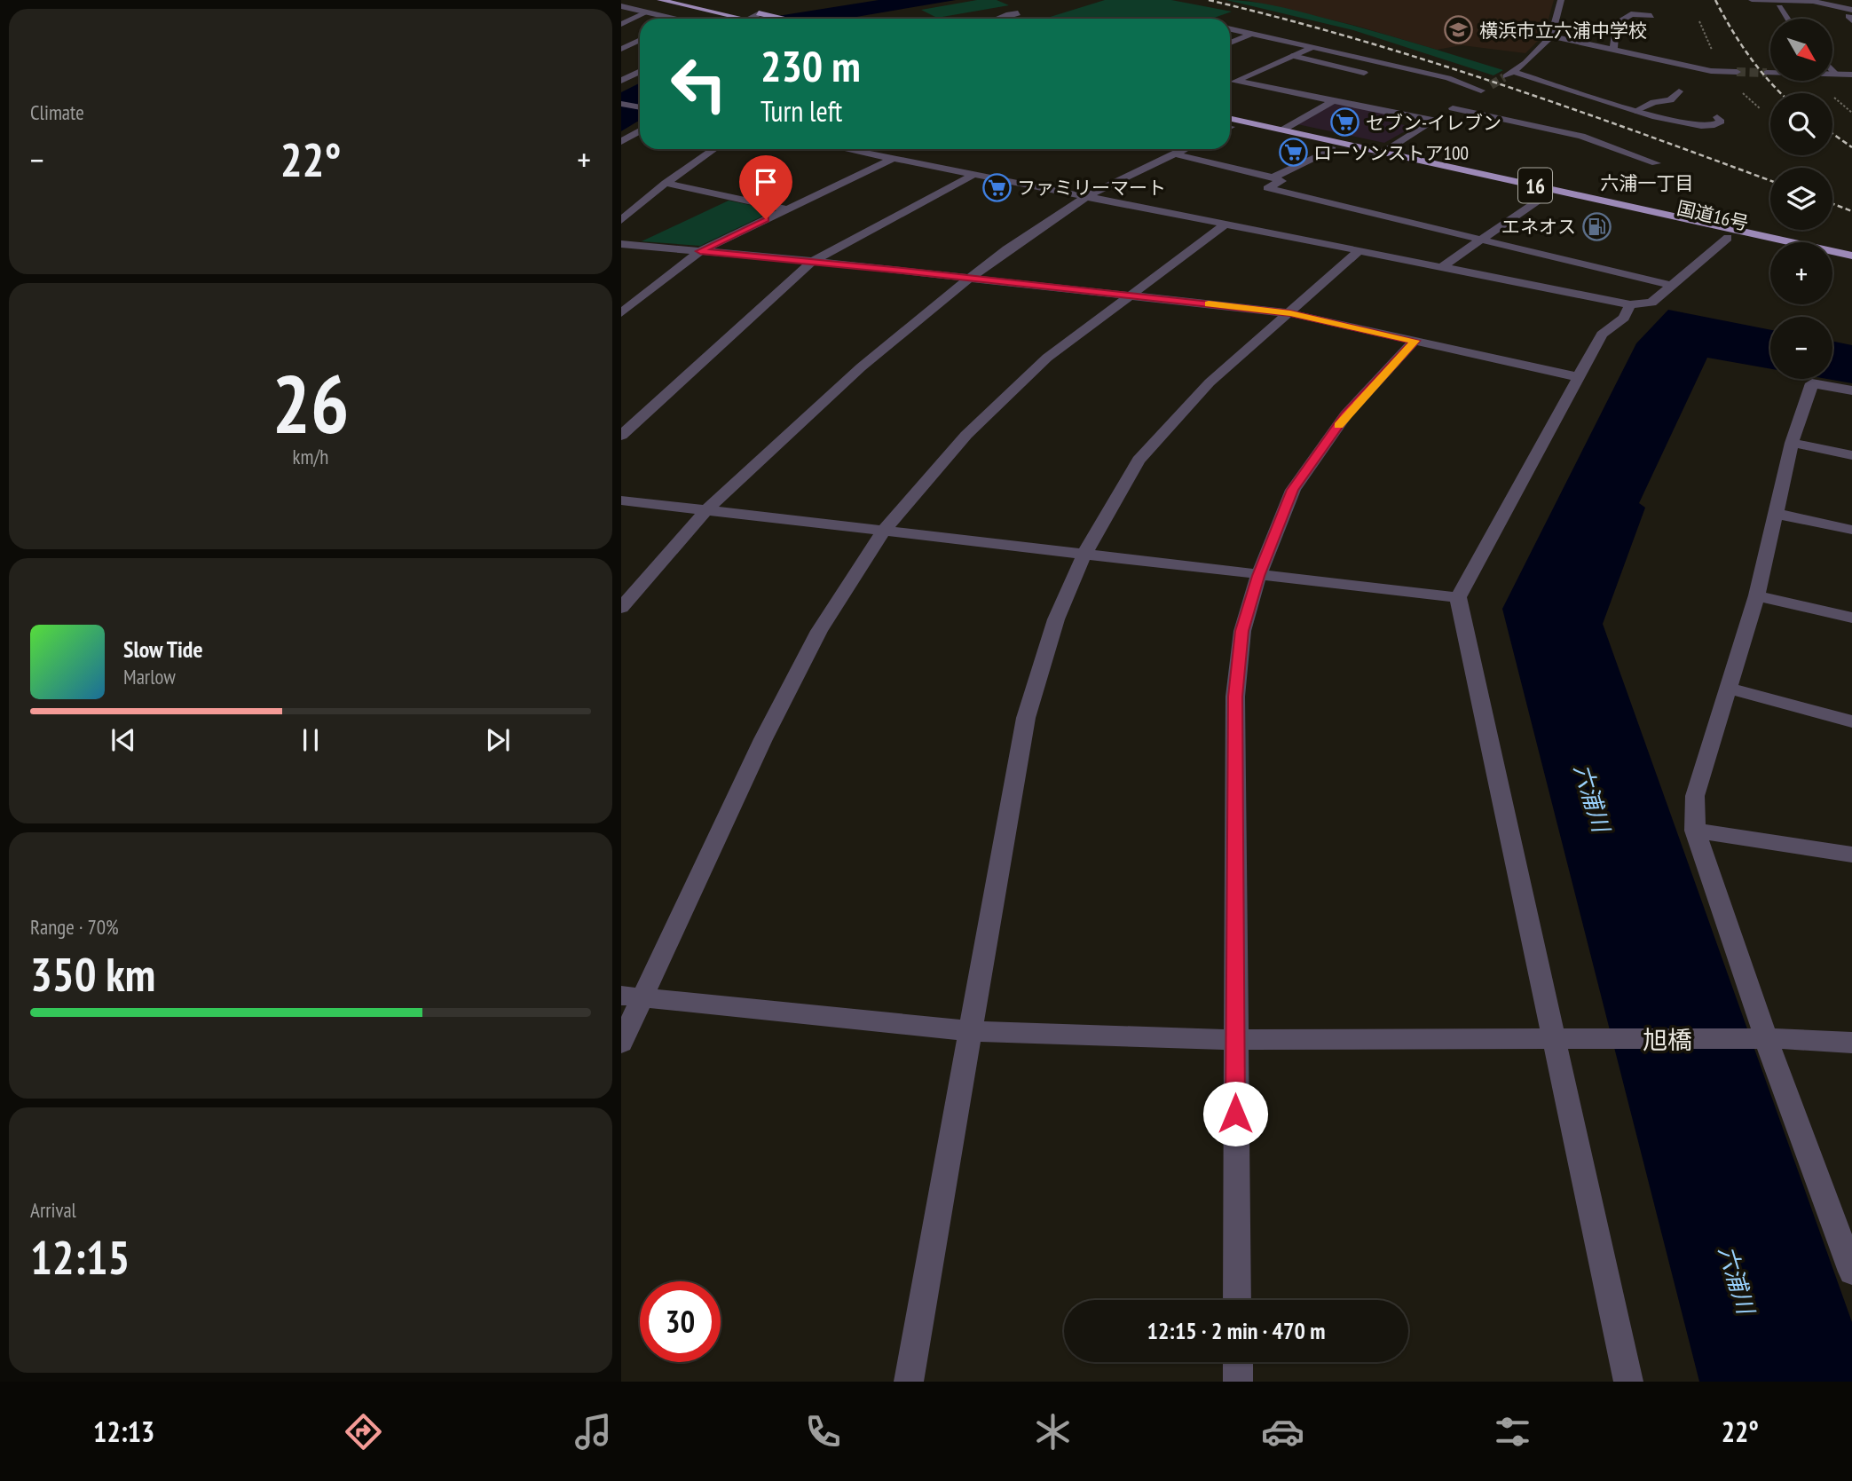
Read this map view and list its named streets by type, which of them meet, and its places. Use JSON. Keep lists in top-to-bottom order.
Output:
{
  "streets": {
    "highway": ["16", "国道16号"],
    "street": ["旭橋"]
  },
  "districts": ["六浦一丁目"],
  "water": ["六浦川"],
  "places": {
    "school or university": ["横浜市立六浦中学校"],
    "supermarket": ["セブン-イレブン", "ローソンストア100", "ファミリーマート"],
    "fuel station": ["エネオス"]
  },
  "north": "bottom right",
  "page": {
    "tile": [
      "Climate",
      ["26", "km/h"],
      ["Range · 70%", "350 km"],
      ["Arrival", "12:15"]
    ],
    "map_buttons": ["+", "−"],
    "turn": ["230 m", "Turn left"],
    "heat": ["−", "22°", "+"],
    "song": ["Slow Tide", "Marlow"],
    "limit": "30",
    "trip": "12:15 · 2 min · 470 m",
    "tabs": ["12:13", "22°"]
  }
}
